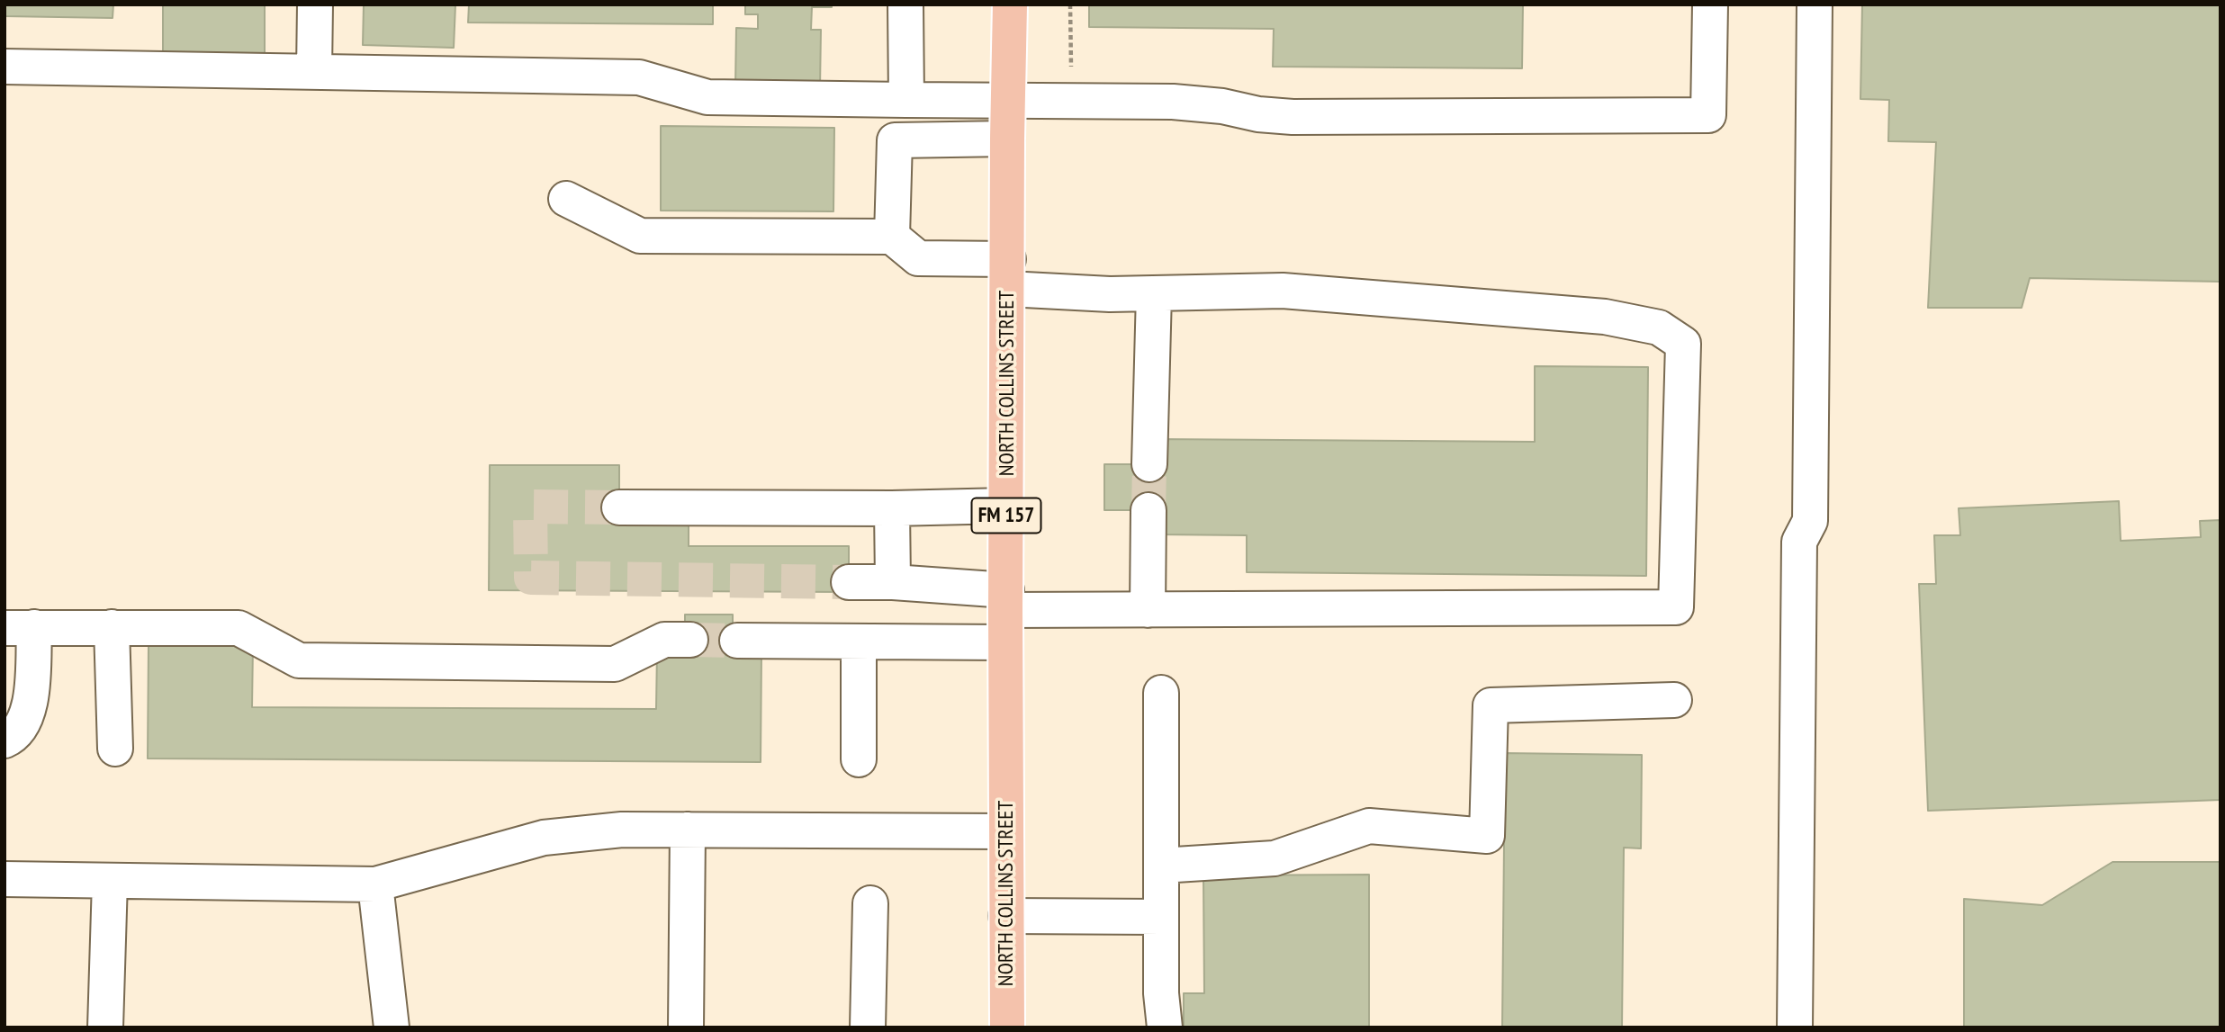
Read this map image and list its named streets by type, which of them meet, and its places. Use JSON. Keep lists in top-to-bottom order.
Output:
{
  "streets": {
    "main road": ["NORTH COLLINS STREET", "FM 157"]
  }
}
